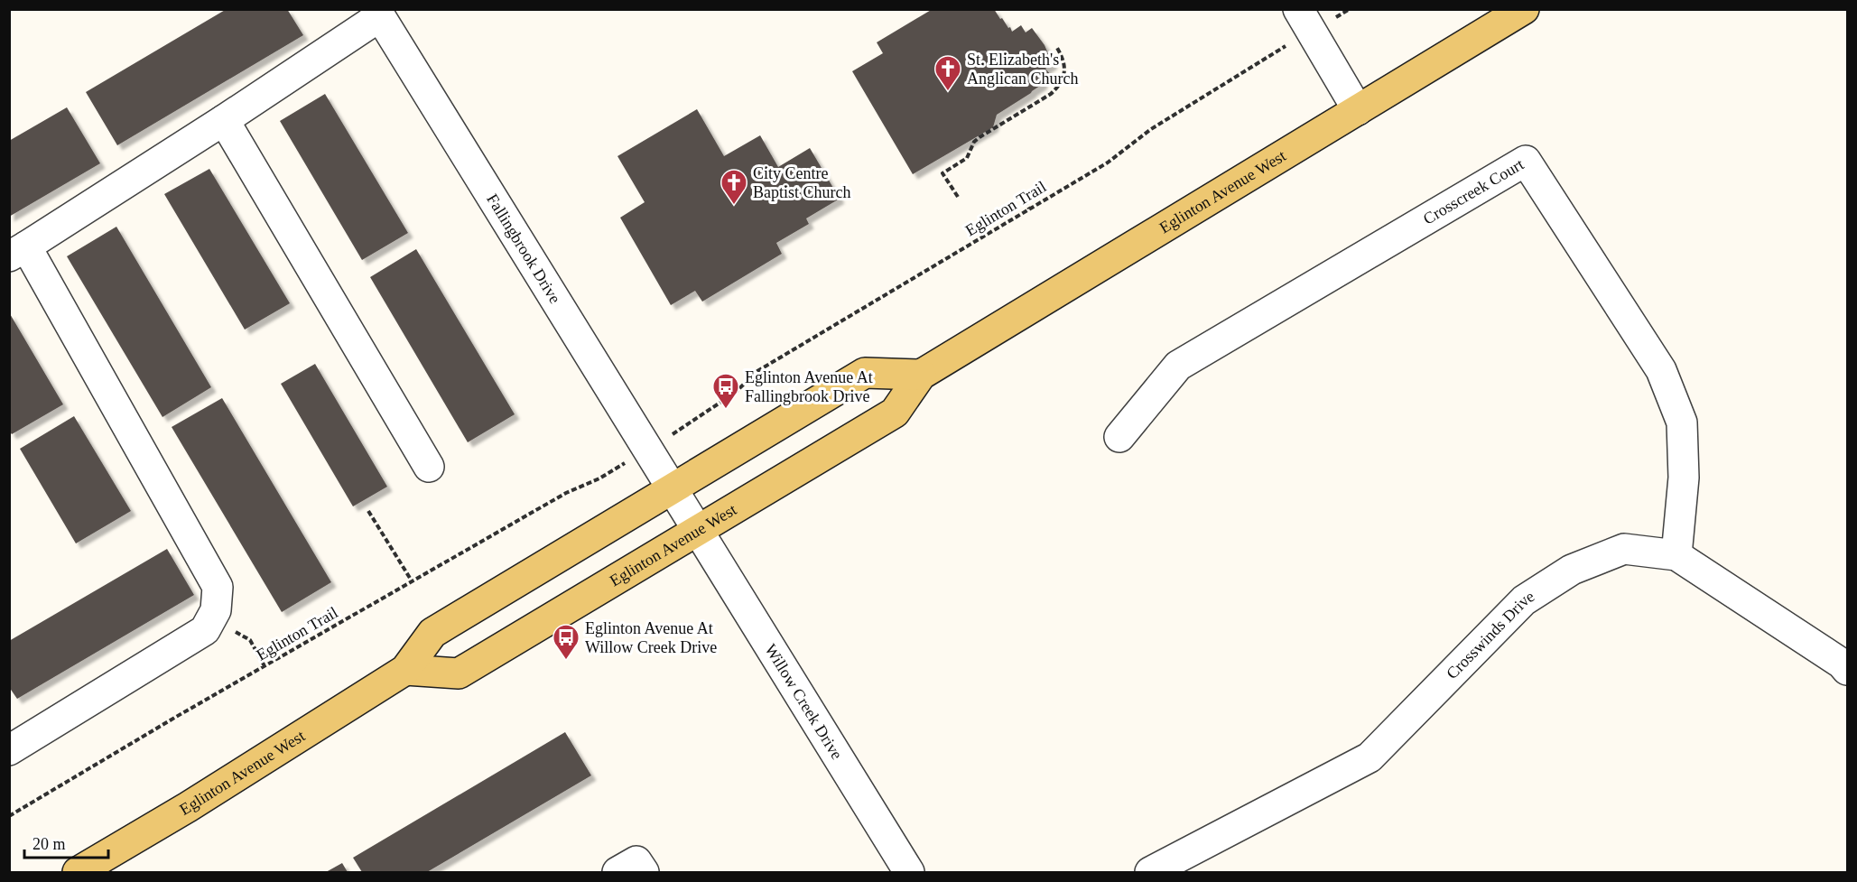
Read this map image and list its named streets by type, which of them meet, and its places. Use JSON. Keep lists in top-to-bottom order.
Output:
{
  "streets": {
    "main road": ["Eglinton Avenue West"],
    "street": [
      "Crosscreek Court",
      "Fallingbrook Drive",
      "Crosswinds Drive",
      "Willow Creek Drive"
    ],
    "path": ["Eglinton Trail"]
  },
  "crossings": [
    ["Eglinton Avenue West", "Fallingbrook Drive"],
    ["Eglinton Avenue West", "Willow Creek Drive"],
    ["Crosscreek Court", "Crosswinds Drive"],
    ["Fallingbrook Drive", "Willow Creek Drive"]
  ],
  "places": {
    "church": ["St. Elizabeth's Anglican Church", "City Centre Baptist Church"],
    "bus stop": ["Eglinton Avenue At Fallingbrook Drive", "Eglinton Avenue At Willow Creek Drive"]
  },
  "scale_bar": "20 m"
}
